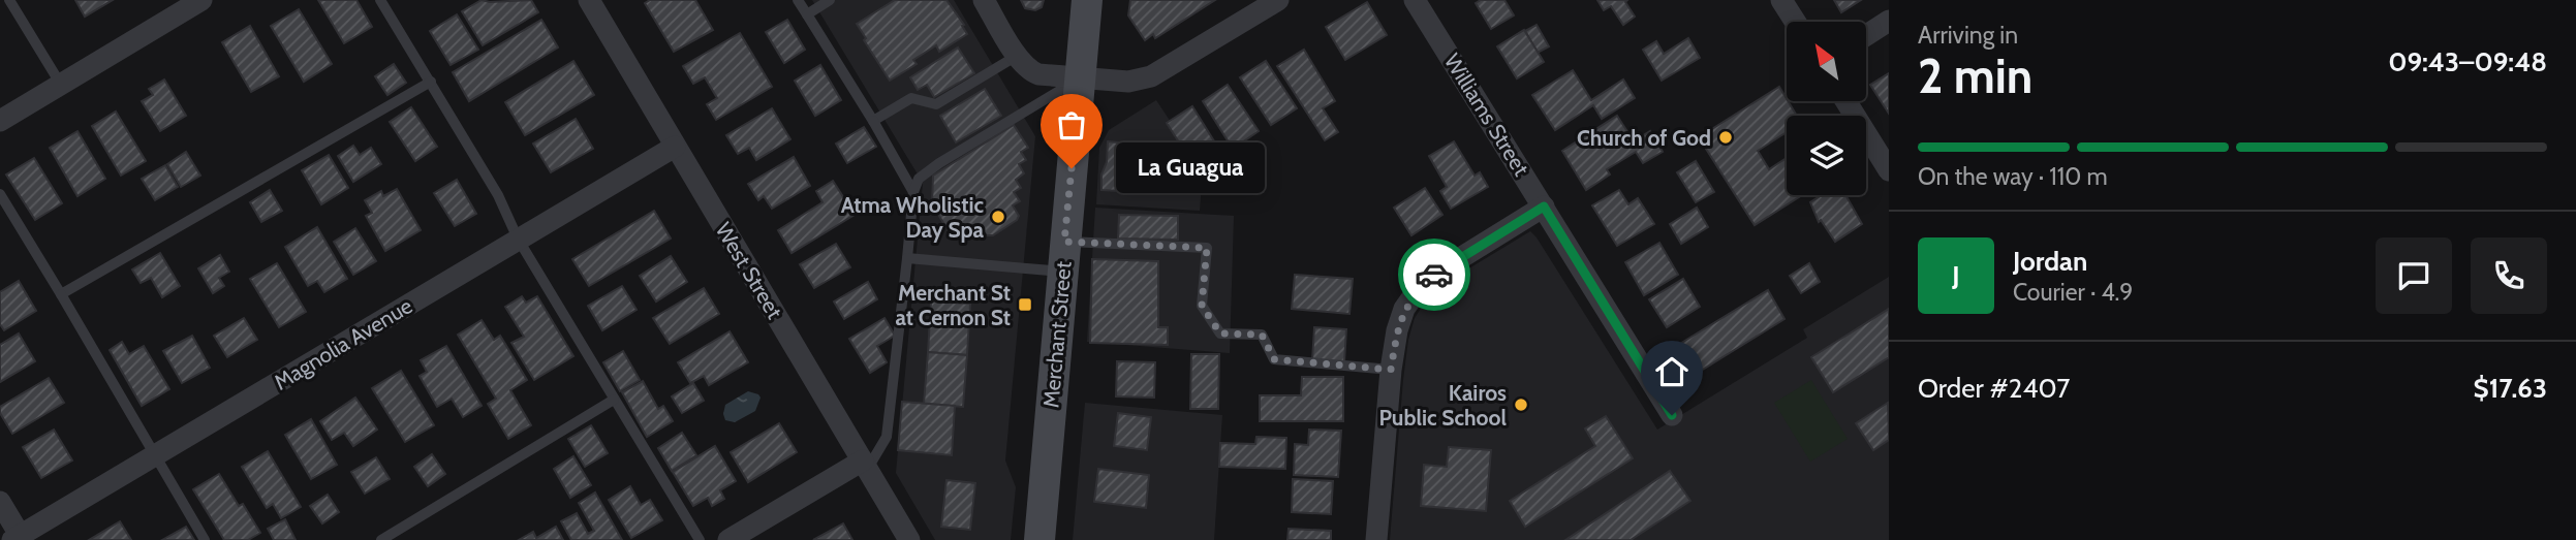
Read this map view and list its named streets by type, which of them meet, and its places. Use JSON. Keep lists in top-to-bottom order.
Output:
{
  "streets": {
    "main road": ["Merchant Street"],
    "street": ["Williams Street", "West Street", "Magnolia Avenue"]
  },
  "crossings": [
    ["West Street", "Magnolia Avenue"]
  ],
  "places": {
    "other": [
      "Church of God",
      "La Guagua",
      "Atma Wholistic Day Spa",
      "Kairos Public School"
    ],
    "transit": ["Merchant St at Cernon St"]
  },
  "north": "top left",
  "page": {
    "heading": ["2 min", "Arriving in", "09:43–09:48"],
    "panel": [
      "Jordan",
      "Courier · 4.9",
      "Order #2407",
      "$17.63"
    ],
    "bar": "On the way · 110 m",
    "bubble": "La Guagua",
    "round": "J"
  }
}
